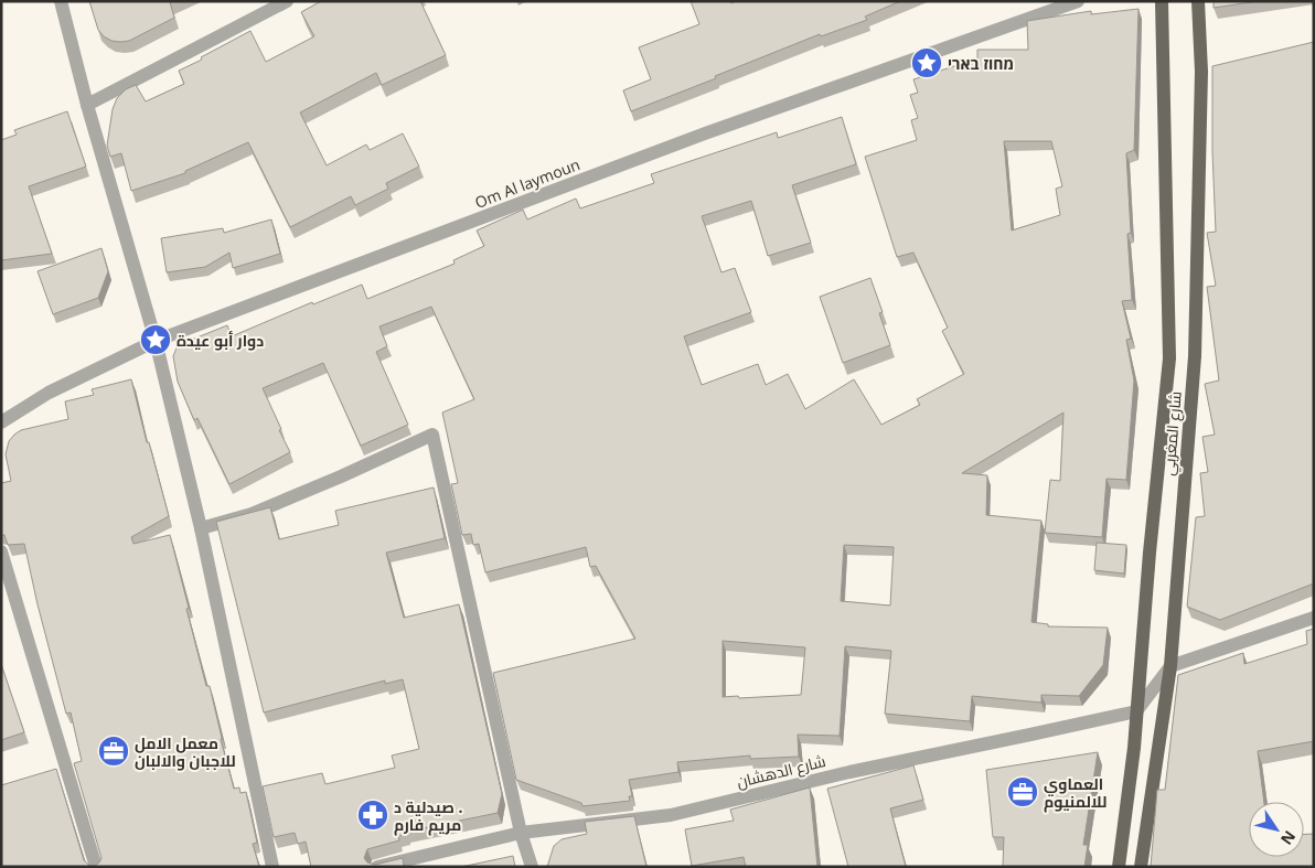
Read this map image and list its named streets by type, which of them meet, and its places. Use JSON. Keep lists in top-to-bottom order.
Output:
{
  "streets": {
    "main road": ["شارع المغربي"],
    "street": ["Om Al laymoun", "شارع الدهشان"]
  },
  "crossings": [
    ["شارع المغربي", "شارع الدهشان"]
  ],
  "places": {
    "place": ["מחוז בארי", "دوار أبو عيدة"],
    "office": ["معمل الامل للاجبان والالبان", "العماوي للالمنيوم"],
    "pharmacy": ["صيدلية د . مريم فارم"]
  },
  "north": "bottom right"
}
